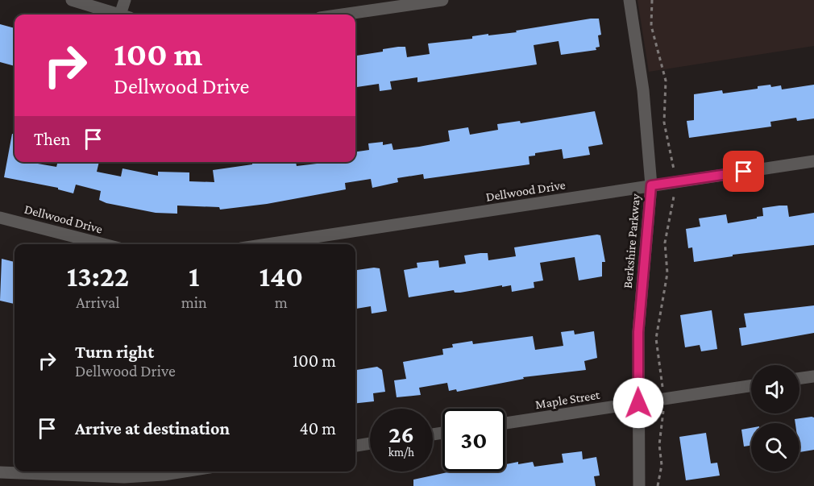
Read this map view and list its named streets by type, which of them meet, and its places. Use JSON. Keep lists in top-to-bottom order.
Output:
{
  "streets": {
    "street": ["Dellwood Drive", "Berkshire Parkway", "Maple Street"]
  },
  "crossings": [
    ["Dellwood Drive", "Berkshire Parkway"],
    ["Berkshire Parkway", "Maple Street"]
  ],
  "page": {
    "turn": ["100 m", "Dellwood Drive"],
    "then": "Then",
    "eta": [
      "13:22",
      "Arrival",
      "1",
      "min",
      "140",
      "m"
    ],
    "list": [
      {
        "name": "Turn right",
        "note": "Dellwood Drive",
        "value": "100 m"
      },
      {
        "name": "Arrive at destination",
        "value": "40 m"
      }
    ],
    "speed": "26 km/h",
    "limit": "30"
  }
}
